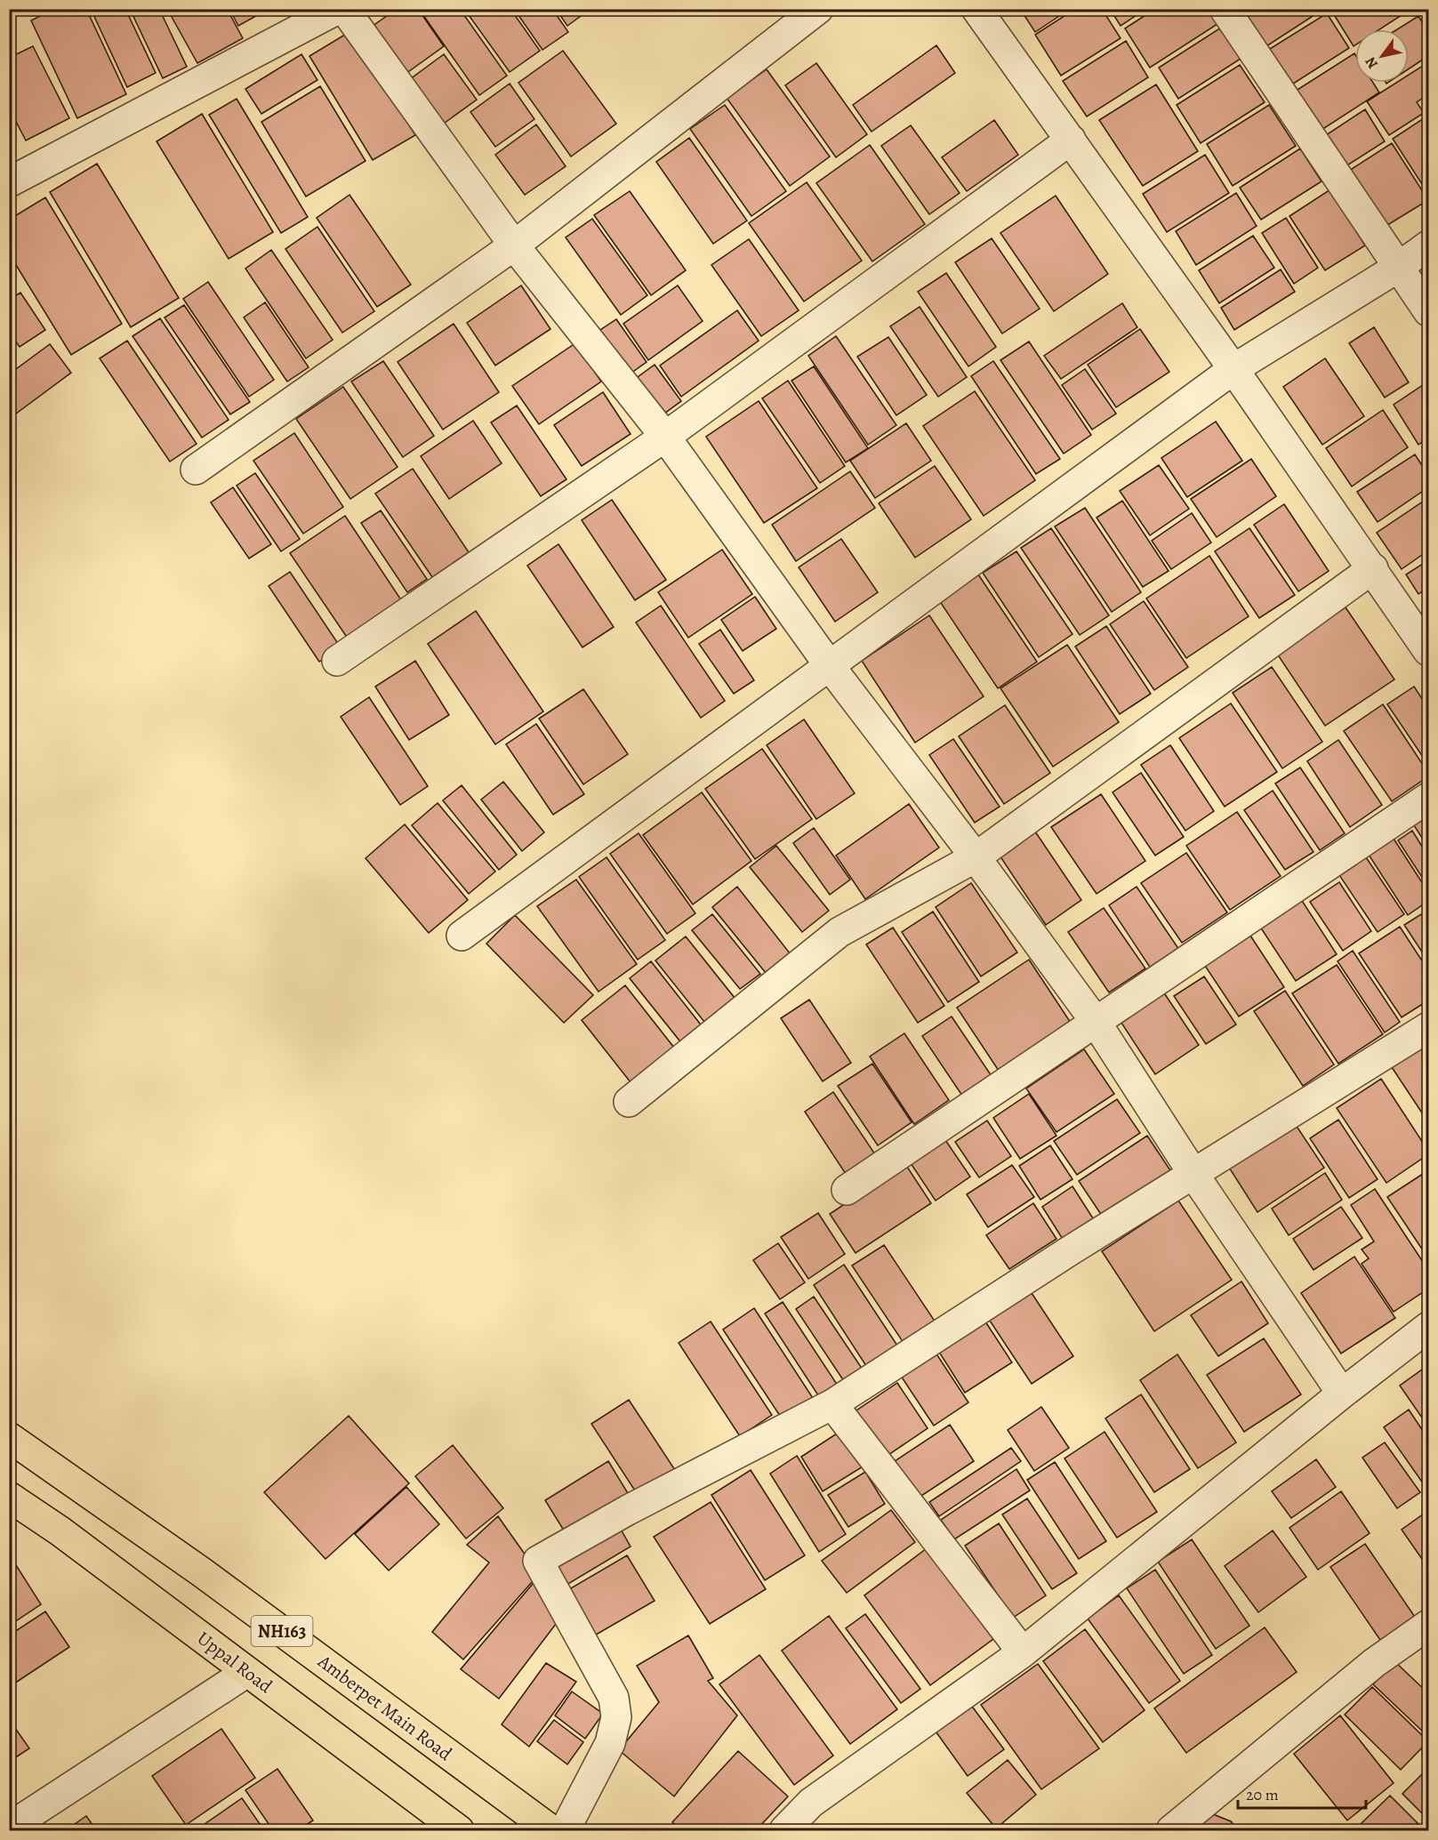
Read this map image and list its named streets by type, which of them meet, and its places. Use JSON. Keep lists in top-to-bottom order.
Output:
{
  "streets": {
    "highway": ["NH163", "Uppal Road", "Amberpet Main Road"]
  },
  "scale_bar": "20 m",
  "north": "bottom left"
}
